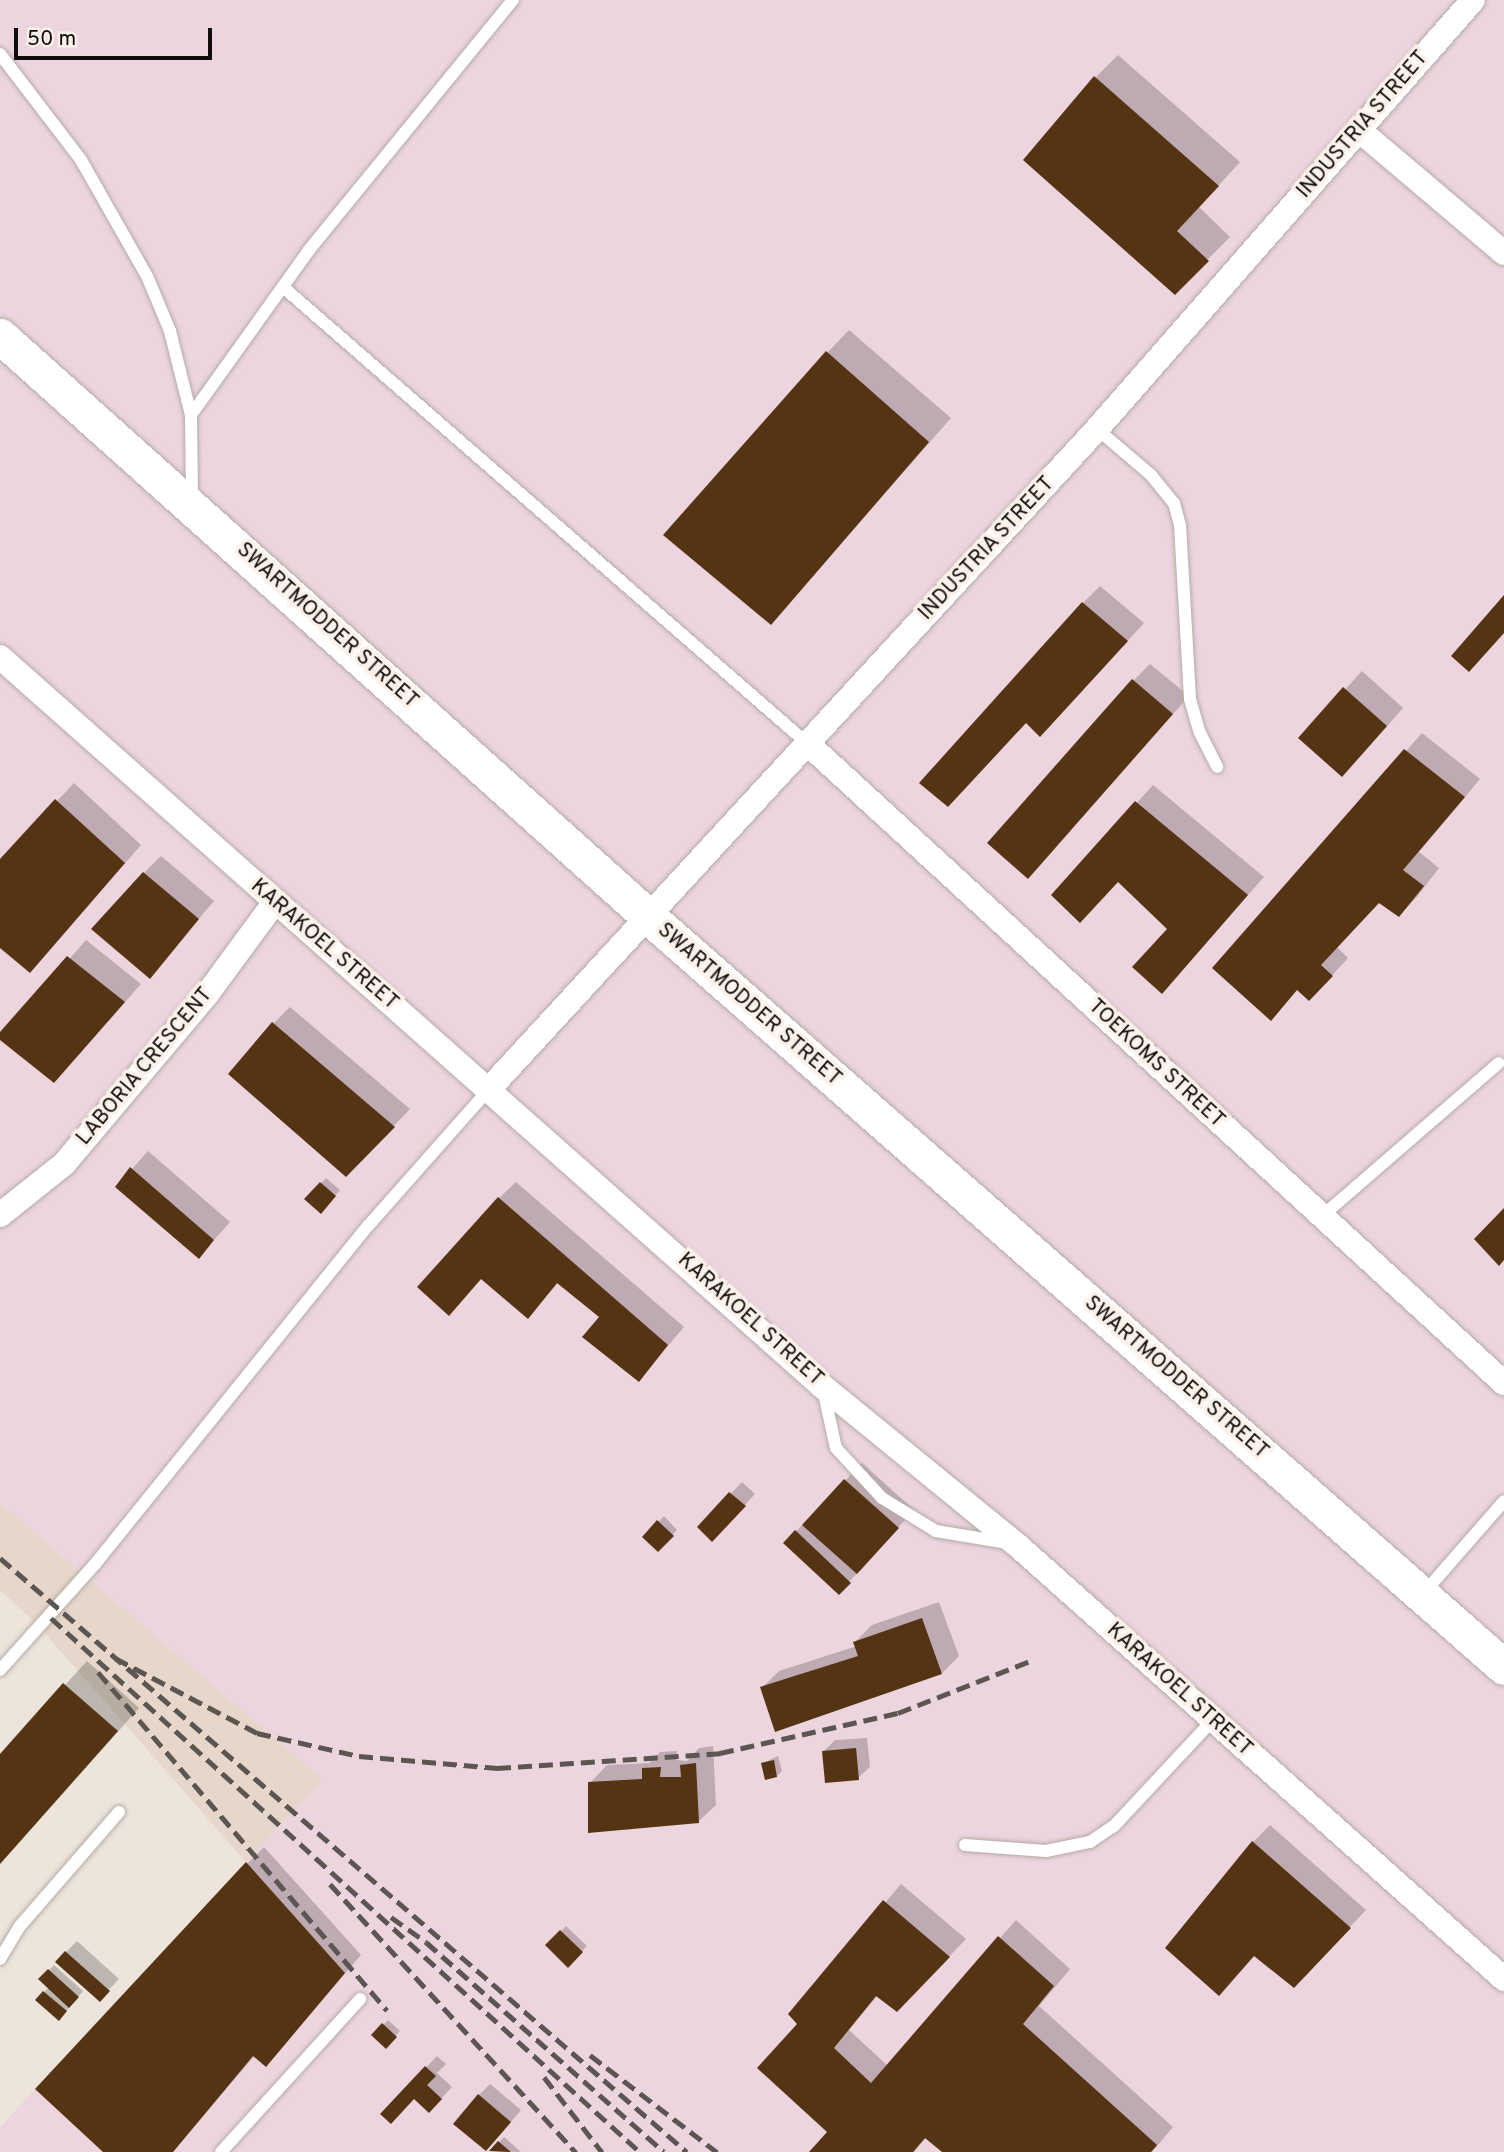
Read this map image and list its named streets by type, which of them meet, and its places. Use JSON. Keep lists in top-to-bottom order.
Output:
{
  "streets": {
    "main road": ["SWARTMODDER STREET"],
    "street": [
      "INDUSTRIA STREET",
      "KARAKOEL STREET",
      "TOEKOMS STREET",
      "LABORIA CRESCENT"
    ]
  },
  "crossings": [
    ["INDUSTRIA STREET", "SWARTMODDER STREET"],
    ["INDUSTRIA STREET", "KARAKOEL STREET"],
    ["INDUSTRIA STREET", "TOEKOMS STREET"],
    ["KARAKOEL STREET", "LABORIA CRESCENT"]
  ],
  "scale_bar": "50 m"
}
